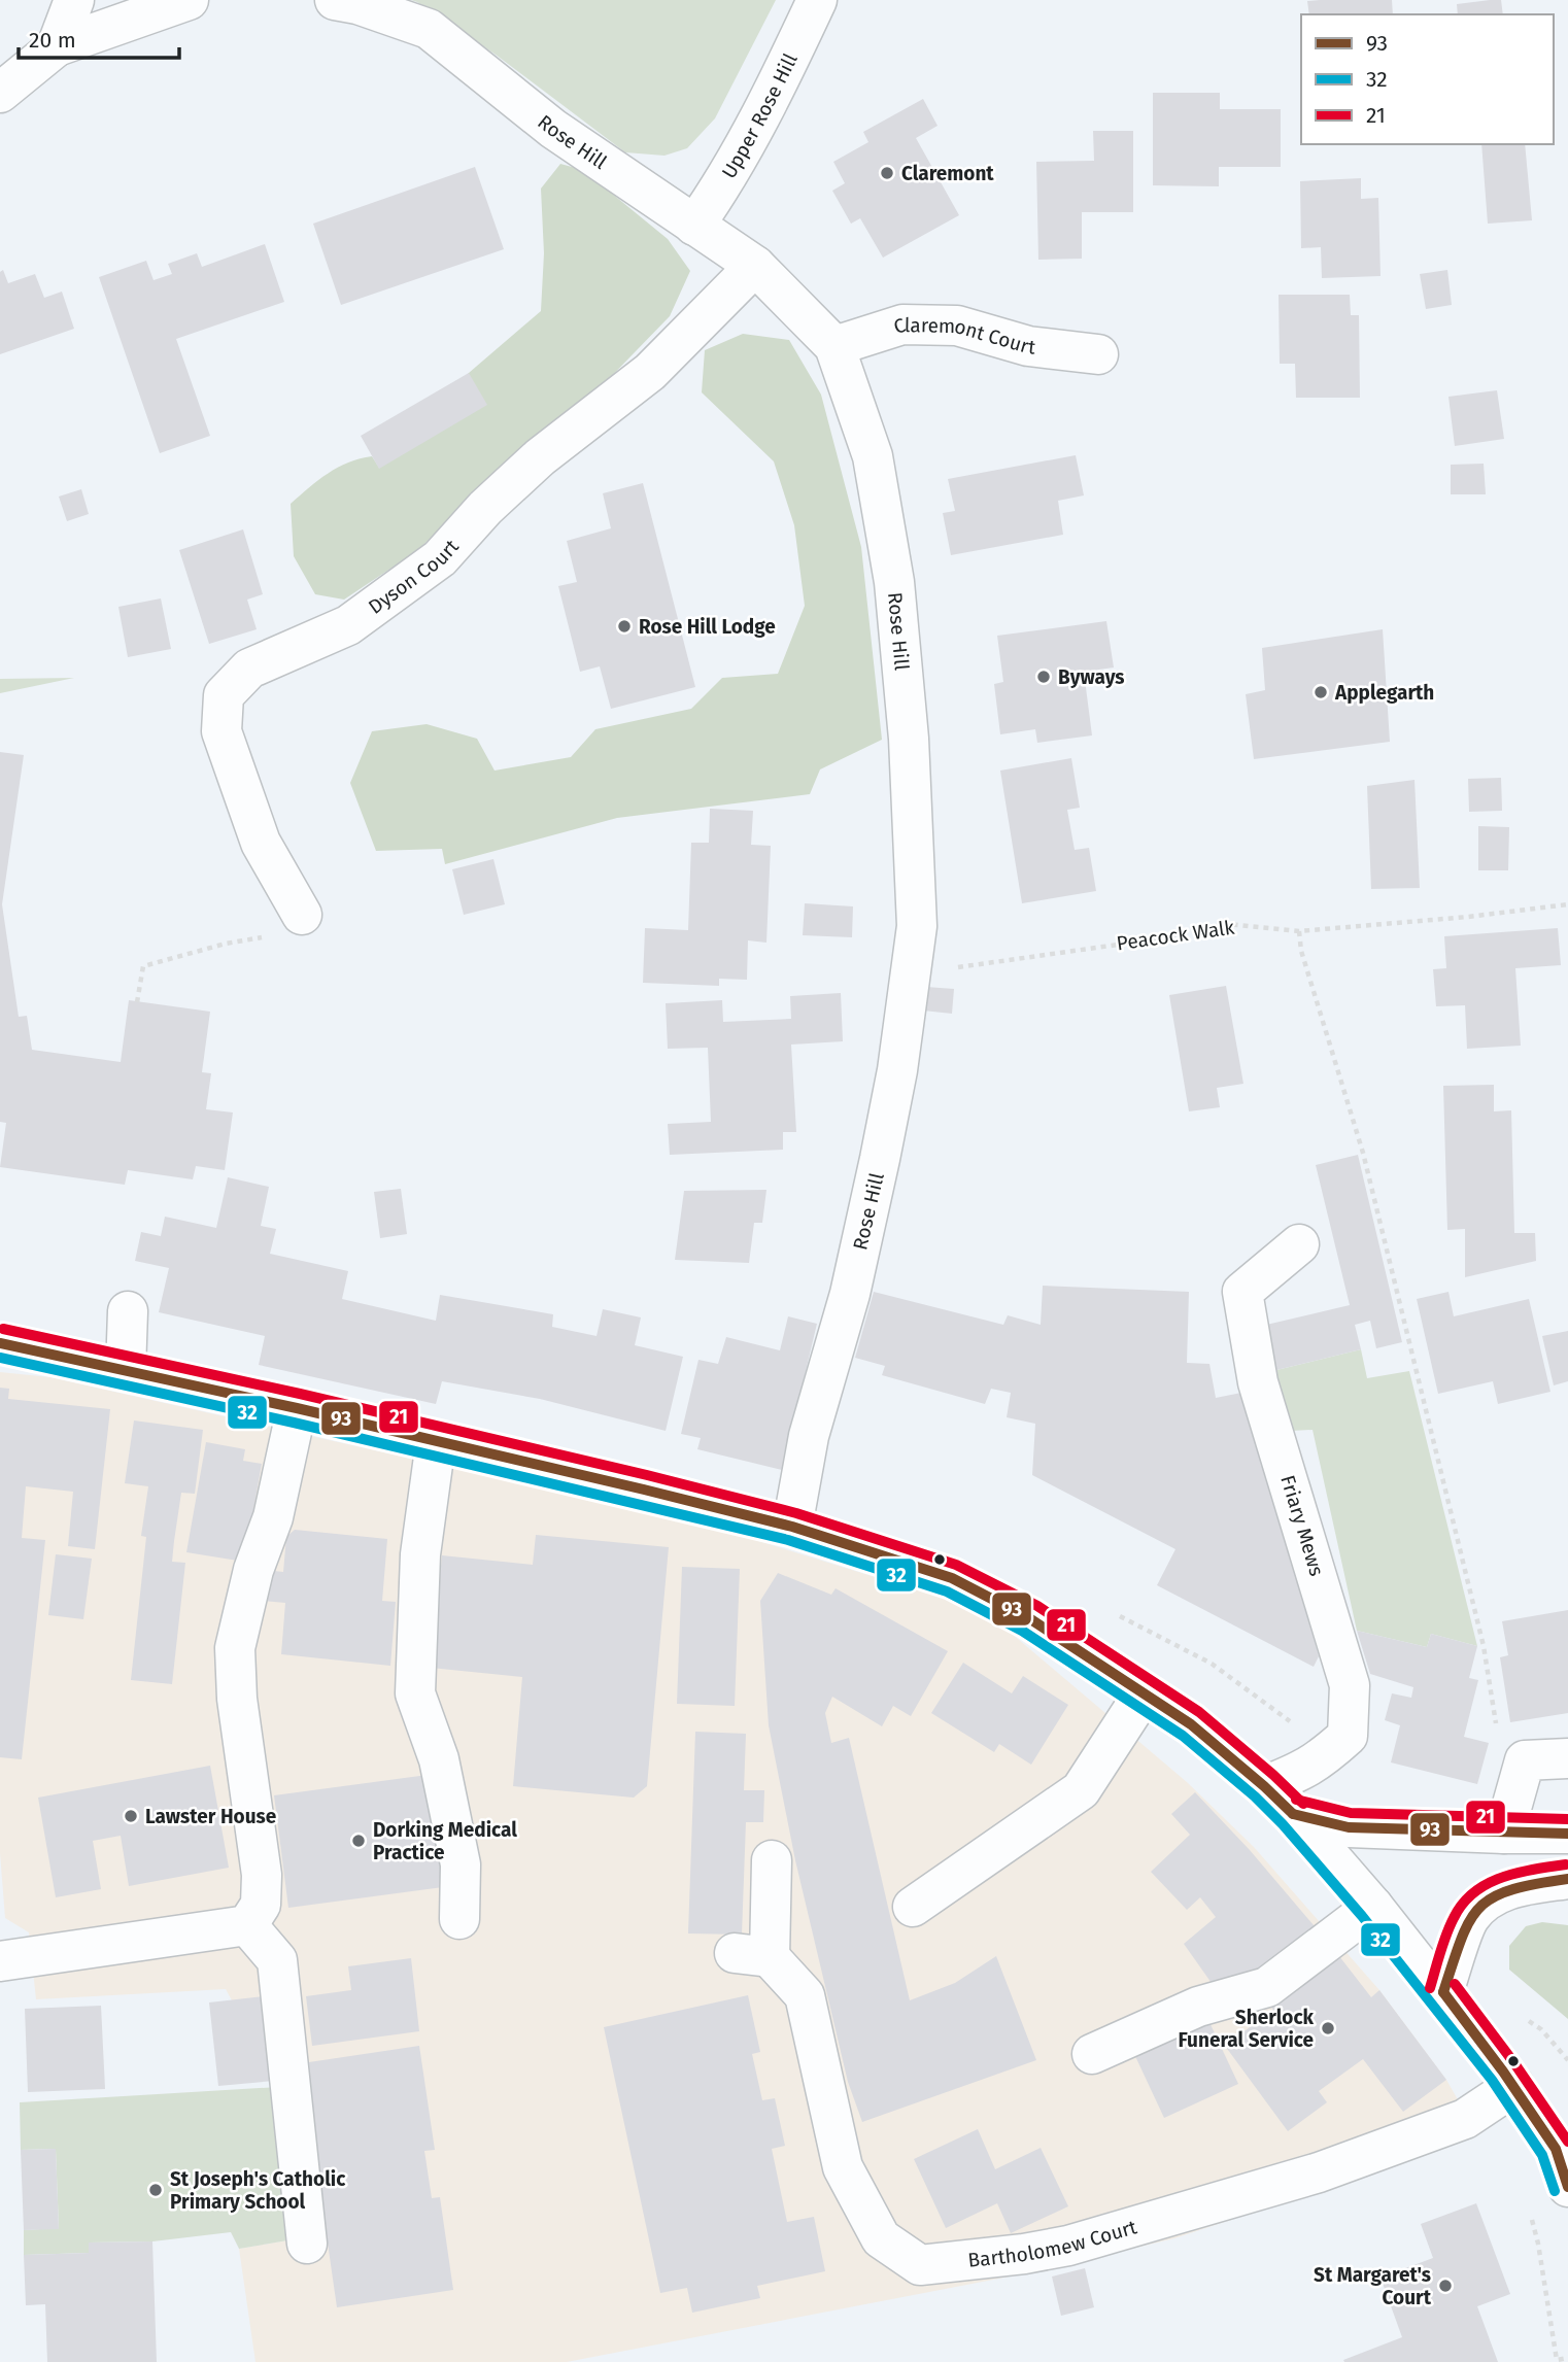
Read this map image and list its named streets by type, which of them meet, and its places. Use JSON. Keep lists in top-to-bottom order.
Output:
{
  "streets": {
    "street": [
      "Upper Rose Hill",
      "Rose Hill",
      "Claremont Court",
      "Dyson Court",
      "Friary Mews",
      "Bartholomew Court"
    ],
    "path": ["Peacock Walk"]
  },
  "crossings": [
    ["Upper Rose Hill", "Rose Hill"],
    ["Rose Hill", "Claremont Court"],
    ["Rose Hill", "Dyson Court"],
    ["Rose Hill", "Peacock Walk"]
  ],
  "places": [
    "Claremont",
    "Rose Hill Lodge",
    "Byways",
    "Applegarth",
    "Lawster House",
    "Dorking Medical Practice",
    "Sherlock Funeral Service",
    "St Joseph's Catholic Primary School",
    "St Margaret's Court"
  ],
  "lines": ["transit line 21", "transit line 93", "transit line 32"],
  "legend": ["93", "32", "21"],
  "scale_bar": "20 m"
}
